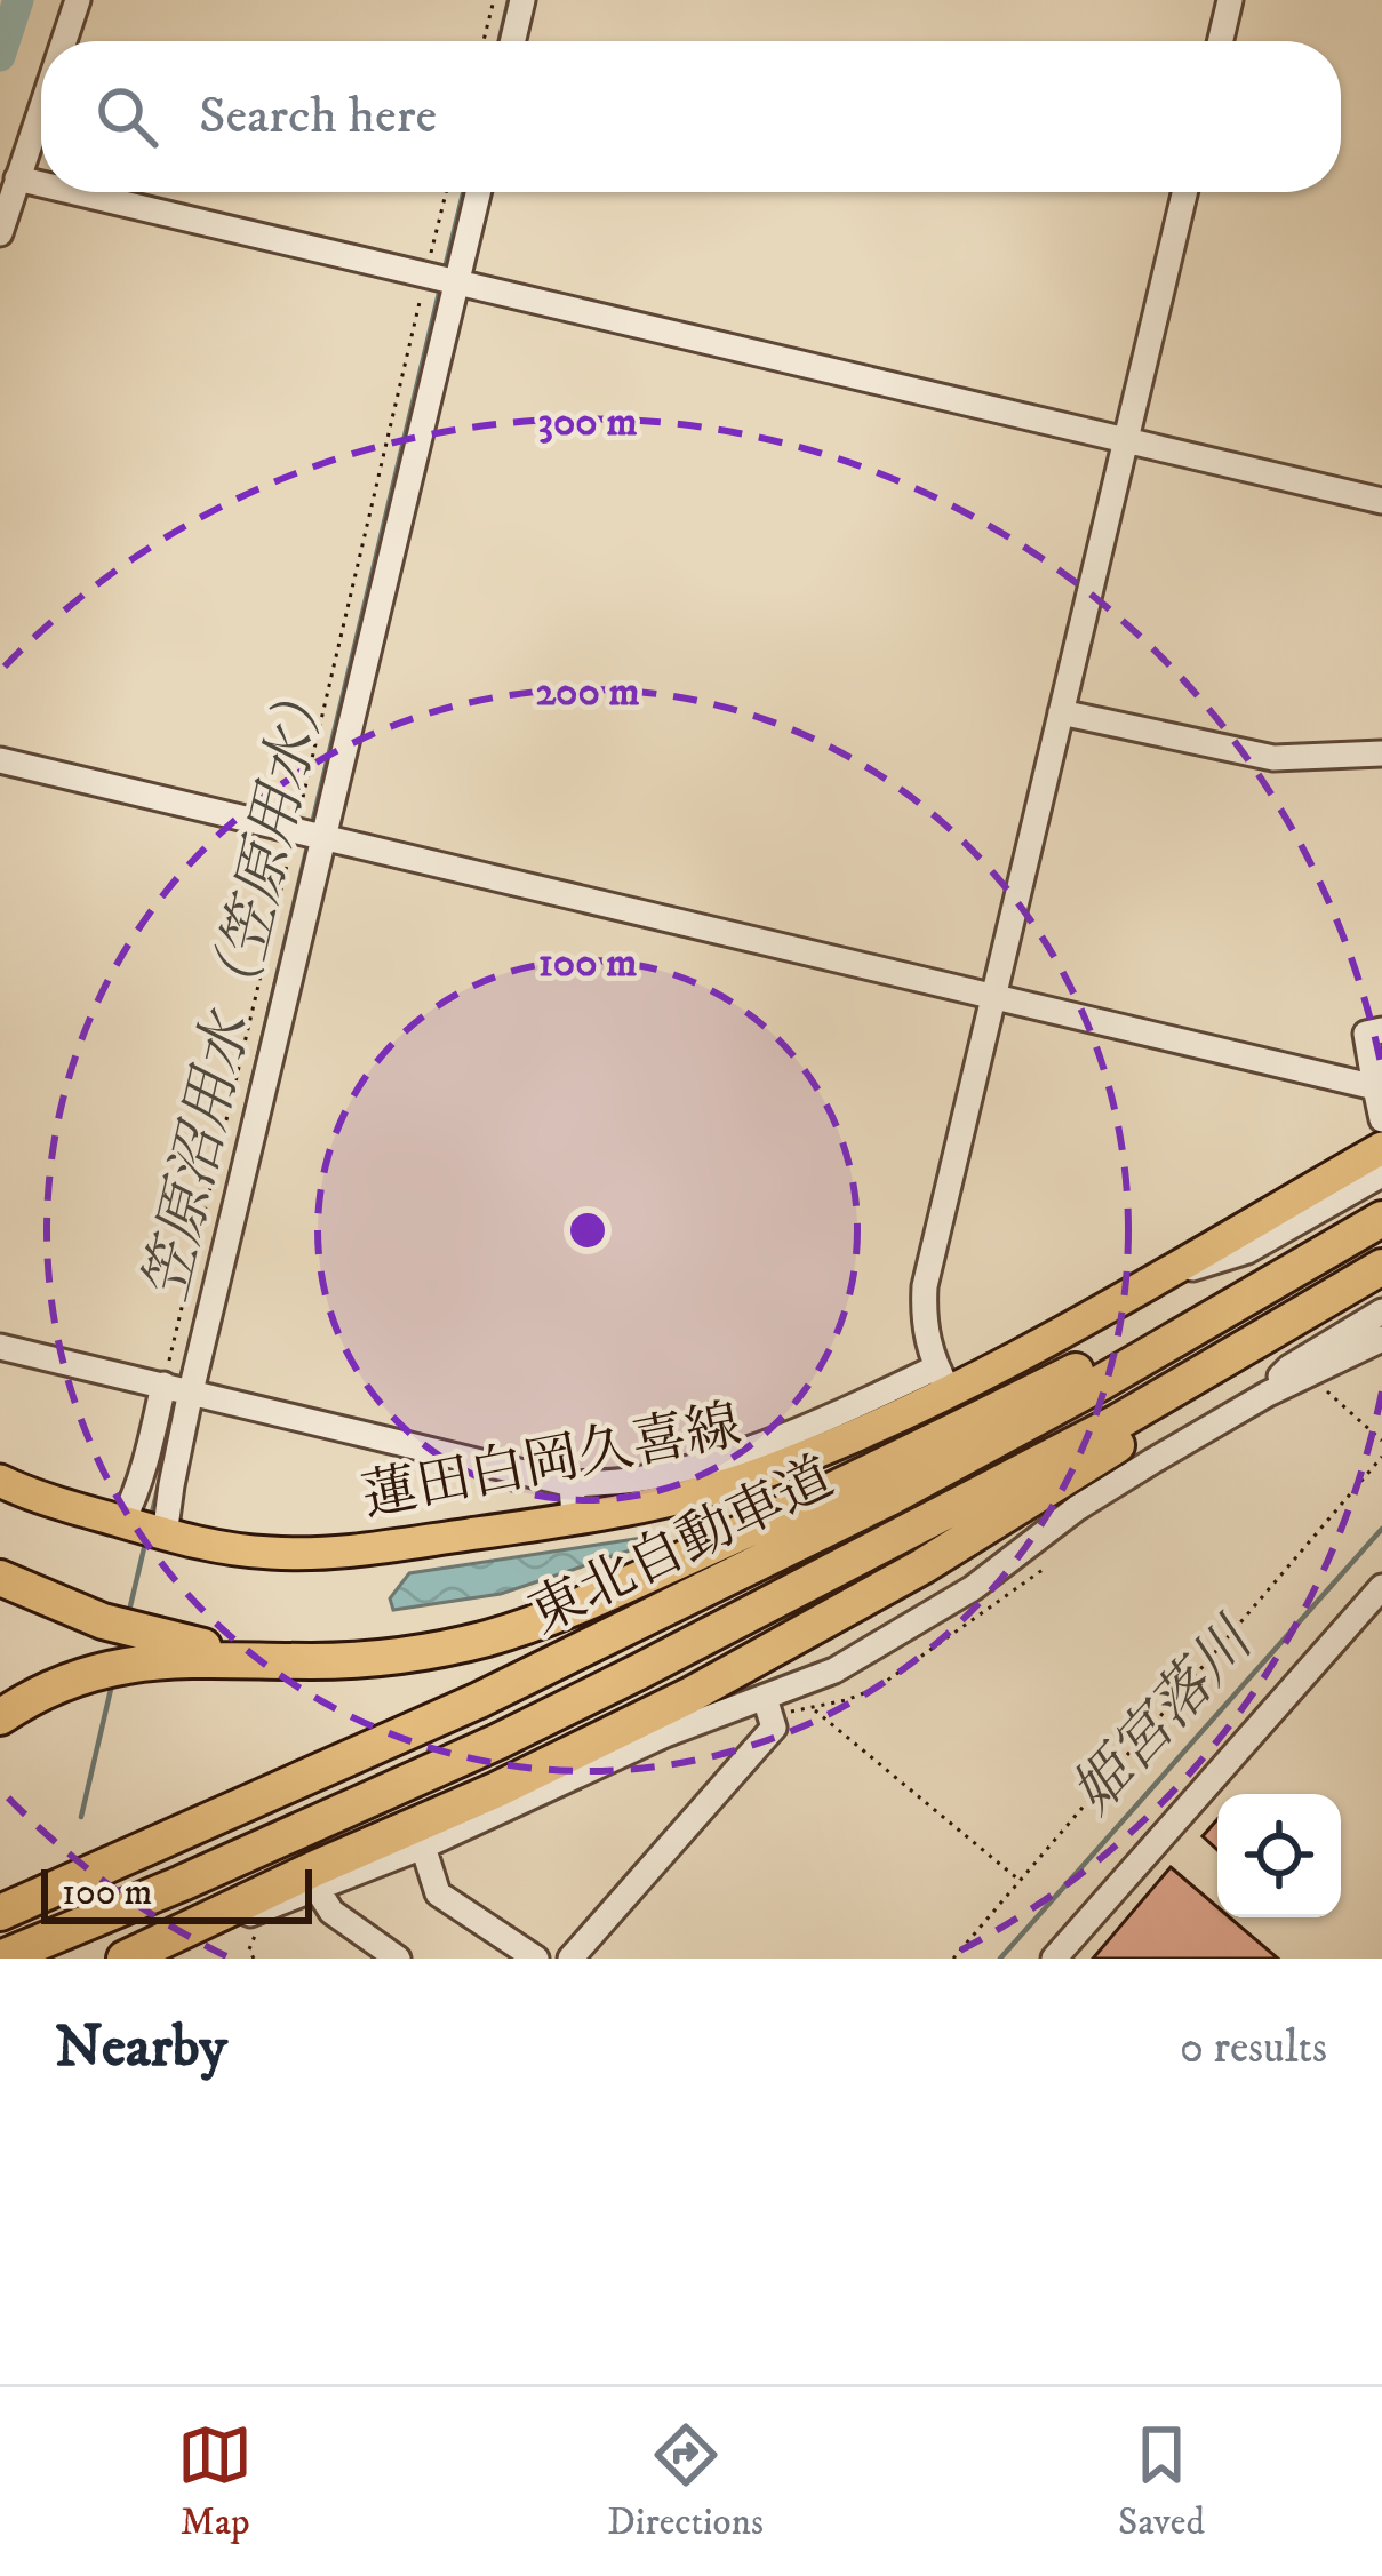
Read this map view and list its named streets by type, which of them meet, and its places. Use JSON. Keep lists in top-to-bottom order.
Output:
{
  "streets": {
    "highway": ["東北自動車道"],
    "main road": ["蓮田白岡久喜線"]
  },
  "water": ["笠原沼用水（笠原用水）", "姫宮落川"],
  "scale_bar": "100 m",
  "page": {
    "search": "Search here",
    "scale": "100 m",
    "heading": ["Nearby", "0 results"],
    "nav": ["Map", "Directions", "Saved"]
  },
  "rings": ["300 m", "200 m", "100 m"]
}
